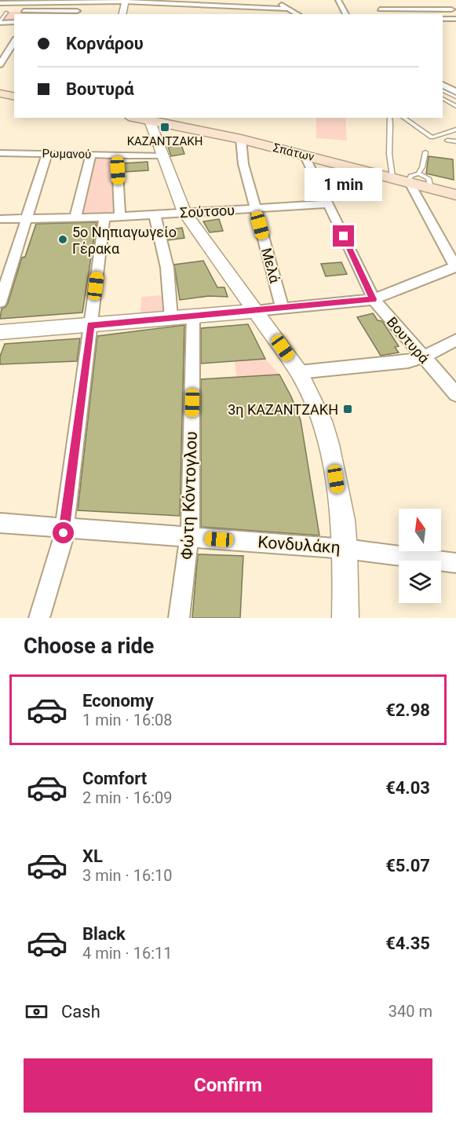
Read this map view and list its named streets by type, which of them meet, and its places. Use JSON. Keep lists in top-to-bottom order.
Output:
{
  "streets": {
    "main road": ["Σπάτων"],
    "street": [
      "Ρωμανού",
      "Σούτσου",
      "Μελά",
      "Βουτυρά",
      "Φώτη Κόντογλου",
      "Κονδυλάκη"
    ]
  },
  "crossings": [
    ["Σπάτων", "Μελά"],
    ["Σπάτων", "Βουτυρά"],
    ["Σούτσου", "Μελά"],
    ["Σούτσου", "Βουτυρά"],
    ["Φώτη Κόντογλου", "Κονδυλάκη"]
  ],
  "places": {
    "transit": ["ΚΑΖΑΝΤΖΑΚΗ", "3η ΚΑΖΑΝΤΖΑΚΗ"],
    "other": ["5ο Νηπιαγωγείο Γέρακα"]
  },
  "north": "top",
  "page": {
    "banner": ["Κορνάρου", "Βουτυρά"],
    "bubble": "1 min",
    "heading": "Choose a ride",
    "list": [
      {
        "name": "Economy",
        "note": "1 min · 16:08",
        "value": "€2.98"
      },
      {
        "name": "Comfort",
        "note": "2 min · 16:09",
        "value": "€4.03"
      },
      {
        "name": "XL",
        "note": "3 min · 16:10",
        "value": "€5.07"
      },
      {
        "name": "Black",
        "note": "4 min · 16:11",
        "value": "€4.35"
      }
    ],
    "pay": ["Cash", "340 m"],
    "buttons": "Confirm"
  }
}
